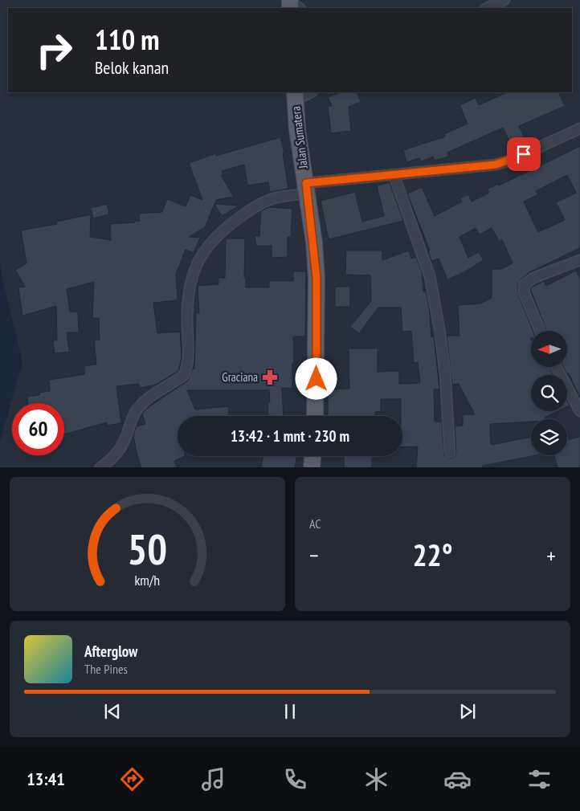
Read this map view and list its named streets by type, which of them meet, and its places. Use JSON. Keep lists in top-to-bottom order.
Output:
{
  "streets": {
    "main road": ["Jalan Sumatera"]
  },
  "places": {
    "pharmacy": ["Graciana"]
  },
  "north": "left",
  "page": {
    "turn": ["110 m", "Belok kanan"],
    "limit": "60",
    "trip": "13:42 · 1 mnt · 230 m",
    "tile": "AC",
    "heat": ["−", "22°", "+"],
    "song": ["Afterglow", "The Pines"],
    "tabs": "13:41",
    "gauge": ["50", "km/h"]
  }
}
